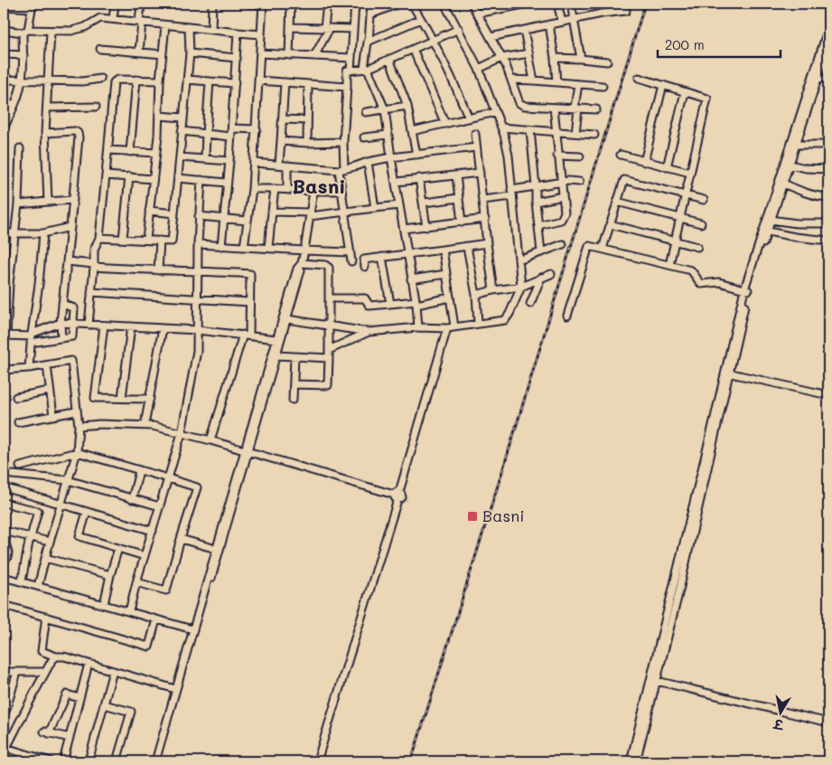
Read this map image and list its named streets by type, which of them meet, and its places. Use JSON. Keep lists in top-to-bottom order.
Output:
{
  "districts": ["Basni"],
  "places": {
    "transit": ["Basni"]
  },
  "scale_bar": "200 m",
  "north": "bottom"
}
